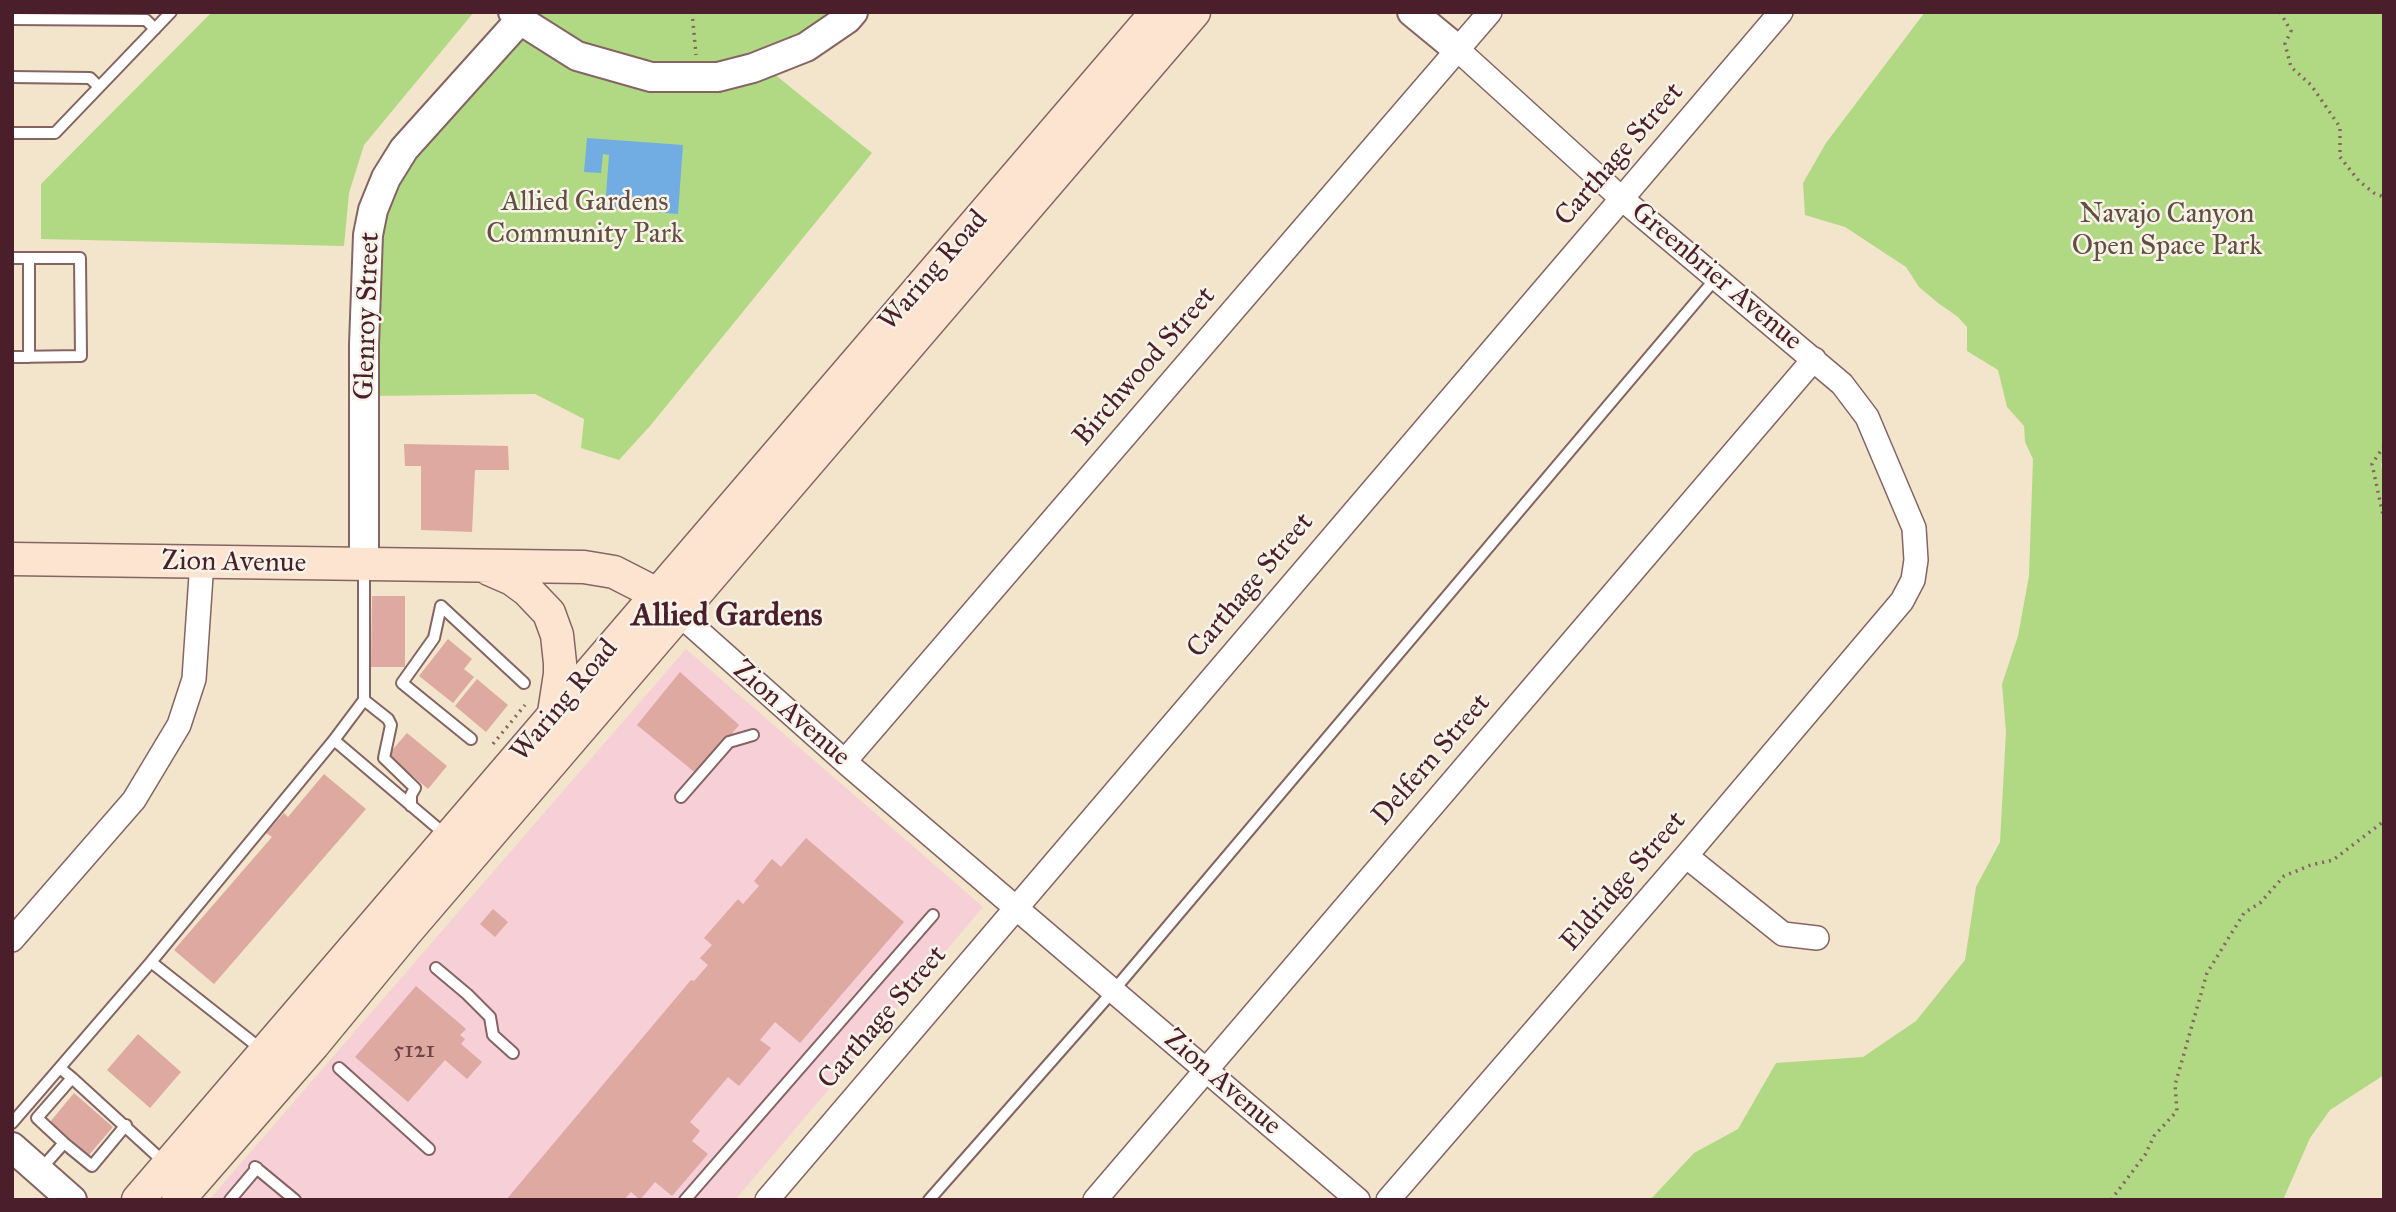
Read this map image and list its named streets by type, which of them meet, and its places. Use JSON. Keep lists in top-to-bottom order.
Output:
{
  "streets": {
    "main road": ["Waring Road", "Zion Avenue"],
    "street": [
      "Carthage Street",
      "Greenbrier Avenue",
      "Glenroy Street",
      "Birchwood Street",
      "Delfern Street",
      "Eldridge Street"
    ]
  },
  "crossings": [
    ["Carthage Street", "Greenbrier Avenue"],
    ["Carthage Street", "Zion Avenue"],
    ["Waring Road", "Zion Avenue"],
    ["Greenbrier Avenue", "Birchwood Street"],
    ["Greenbrier Avenue", "Delfern Street"],
    ["Greenbrier Avenue", "Eldridge Street"],
    ["Glenroy Street", "Zion Avenue"],
    ["Birchwood Street", "Zion Avenue"],
    ["Zion Avenue", "Delfern Street"]
  ],
  "districts": ["Allied Gardens"],
  "parks": ["Allied Gardens Community Park", "Navajo Canyon Open Space Park"],
  "house_numbers": ["5121"]
}
